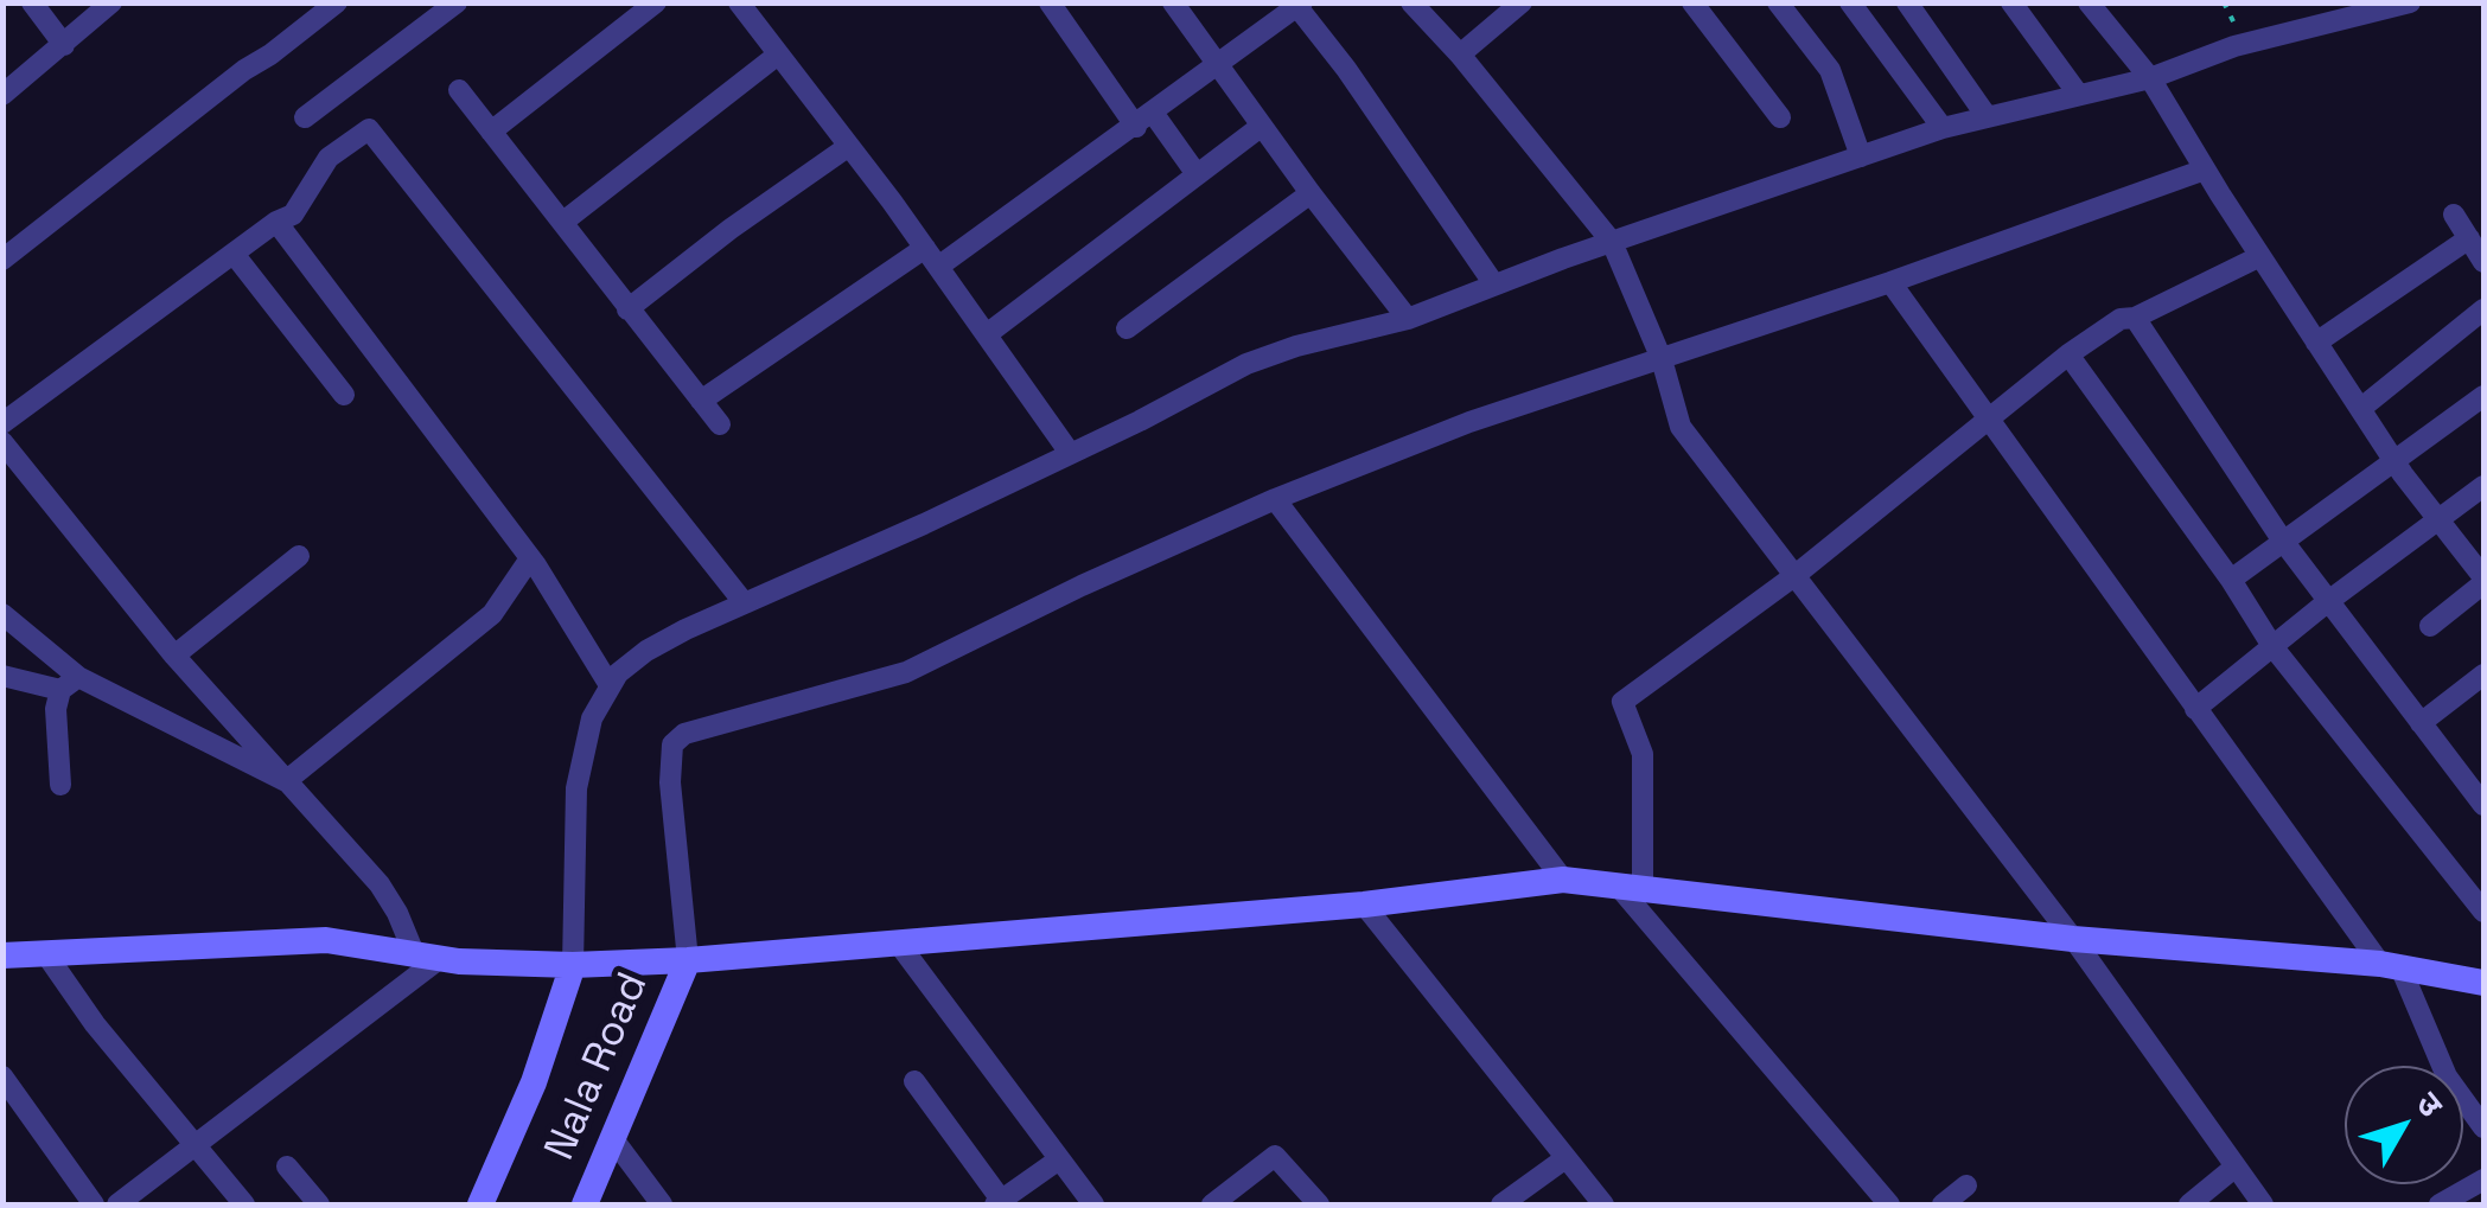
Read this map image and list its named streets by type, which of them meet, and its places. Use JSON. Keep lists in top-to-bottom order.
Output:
{
  "streets": {
    "street": ["Nala Road"]
  },
  "north": "top right"
}
